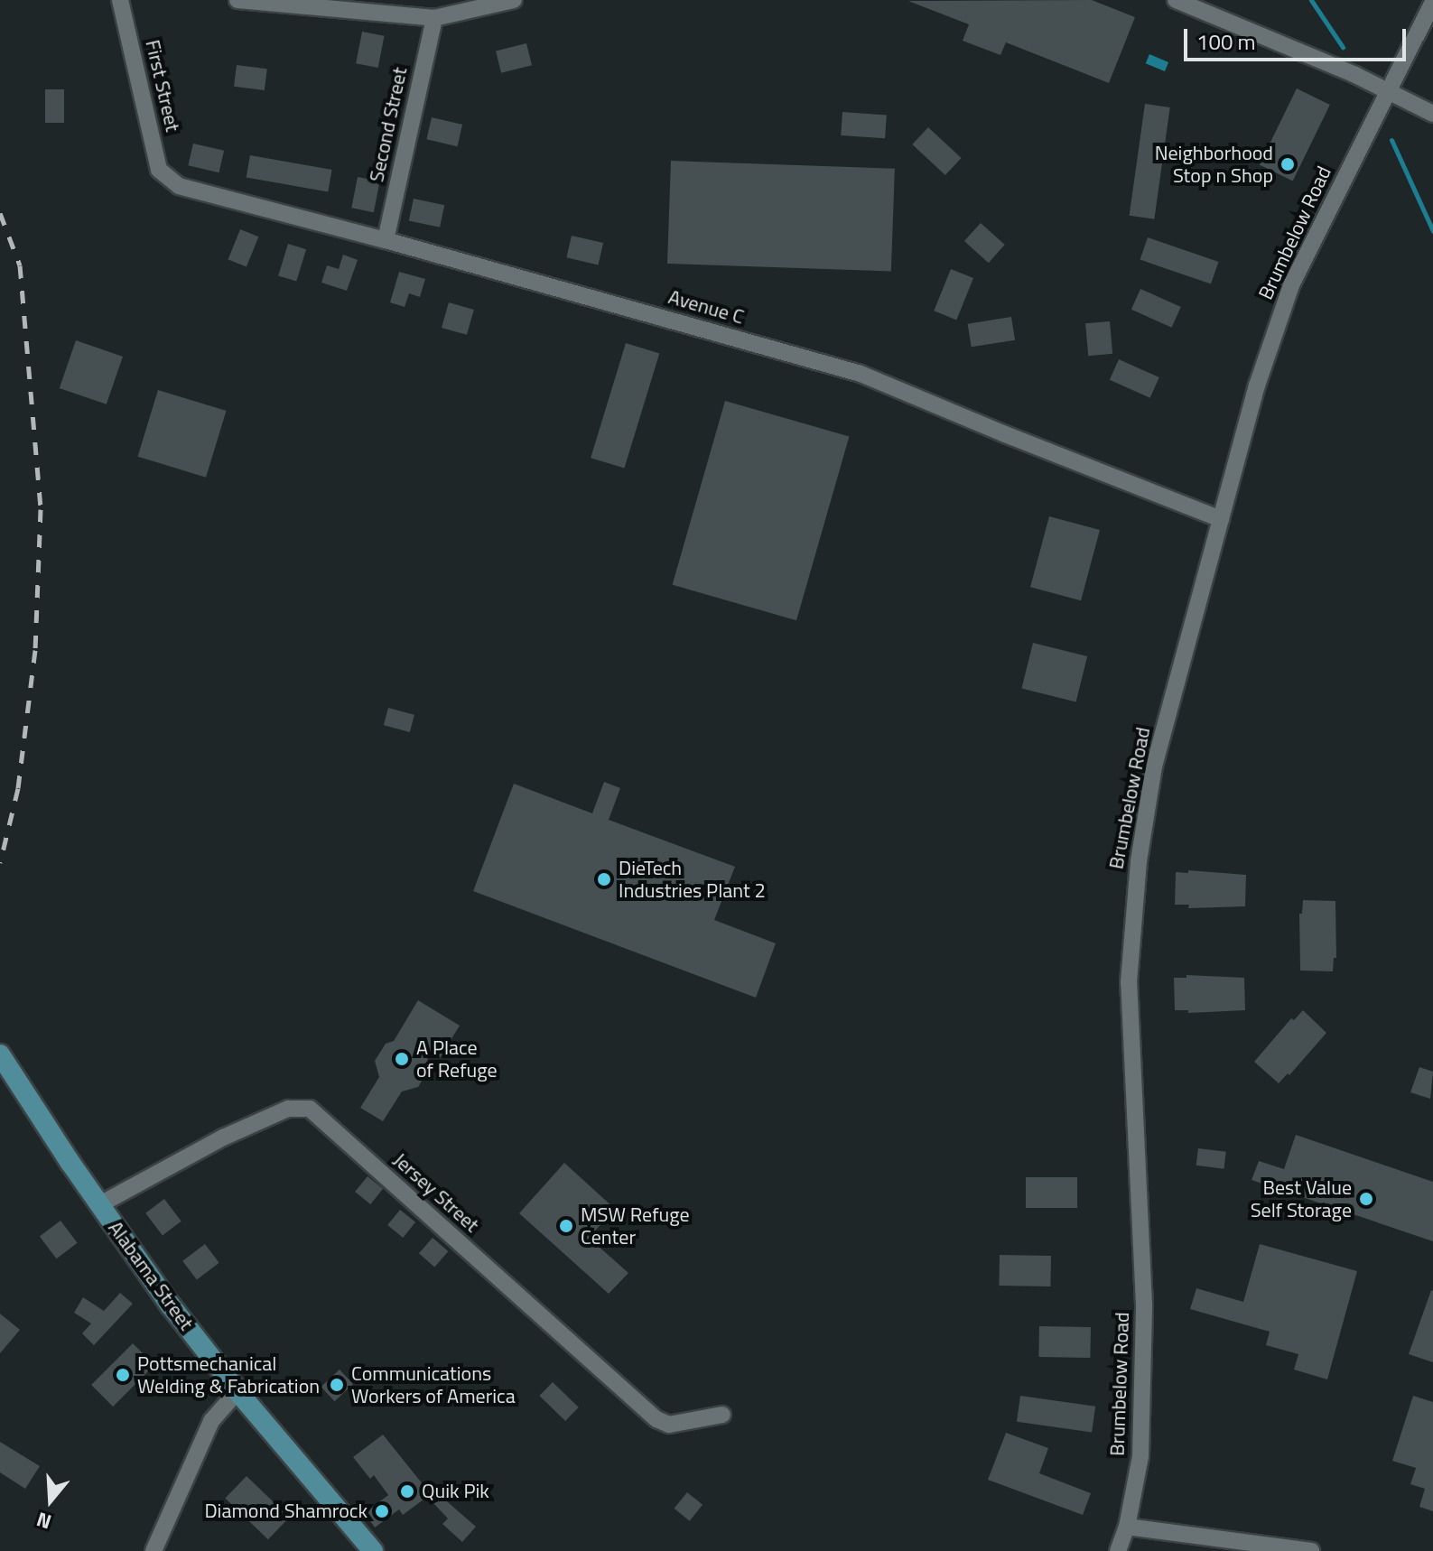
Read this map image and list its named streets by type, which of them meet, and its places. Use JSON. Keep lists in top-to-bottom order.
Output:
{
  "streets": {
    "main road": ["Alabama Street"],
    "street": [
      "First Street",
      "Second Street",
      "Brumbelow Road",
      "Avenue C",
      "Jersey Street"
    ]
  },
  "crossings": [
    ["First Street", "Avenue C"],
    ["Second Street", "Avenue C"],
    ["Brumbelow Road", "Avenue C"],
    ["Jersey Street", "Alabama Street"]
  ],
  "places": [
    "Neighborhood Stop n Shop",
    "DieTech Industries Plant 2",
    "A Place of Refuge",
    "Best Value Self Storage",
    "MSW Refuge Center",
    "Pottsmechanical Welding & Fabrication",
    "Communications Workers of America",
    "Quik Pik",
    "Diamond Shamrock"
  ],
  "scale_bar": "100 m",
  "north": "bottom"
}
